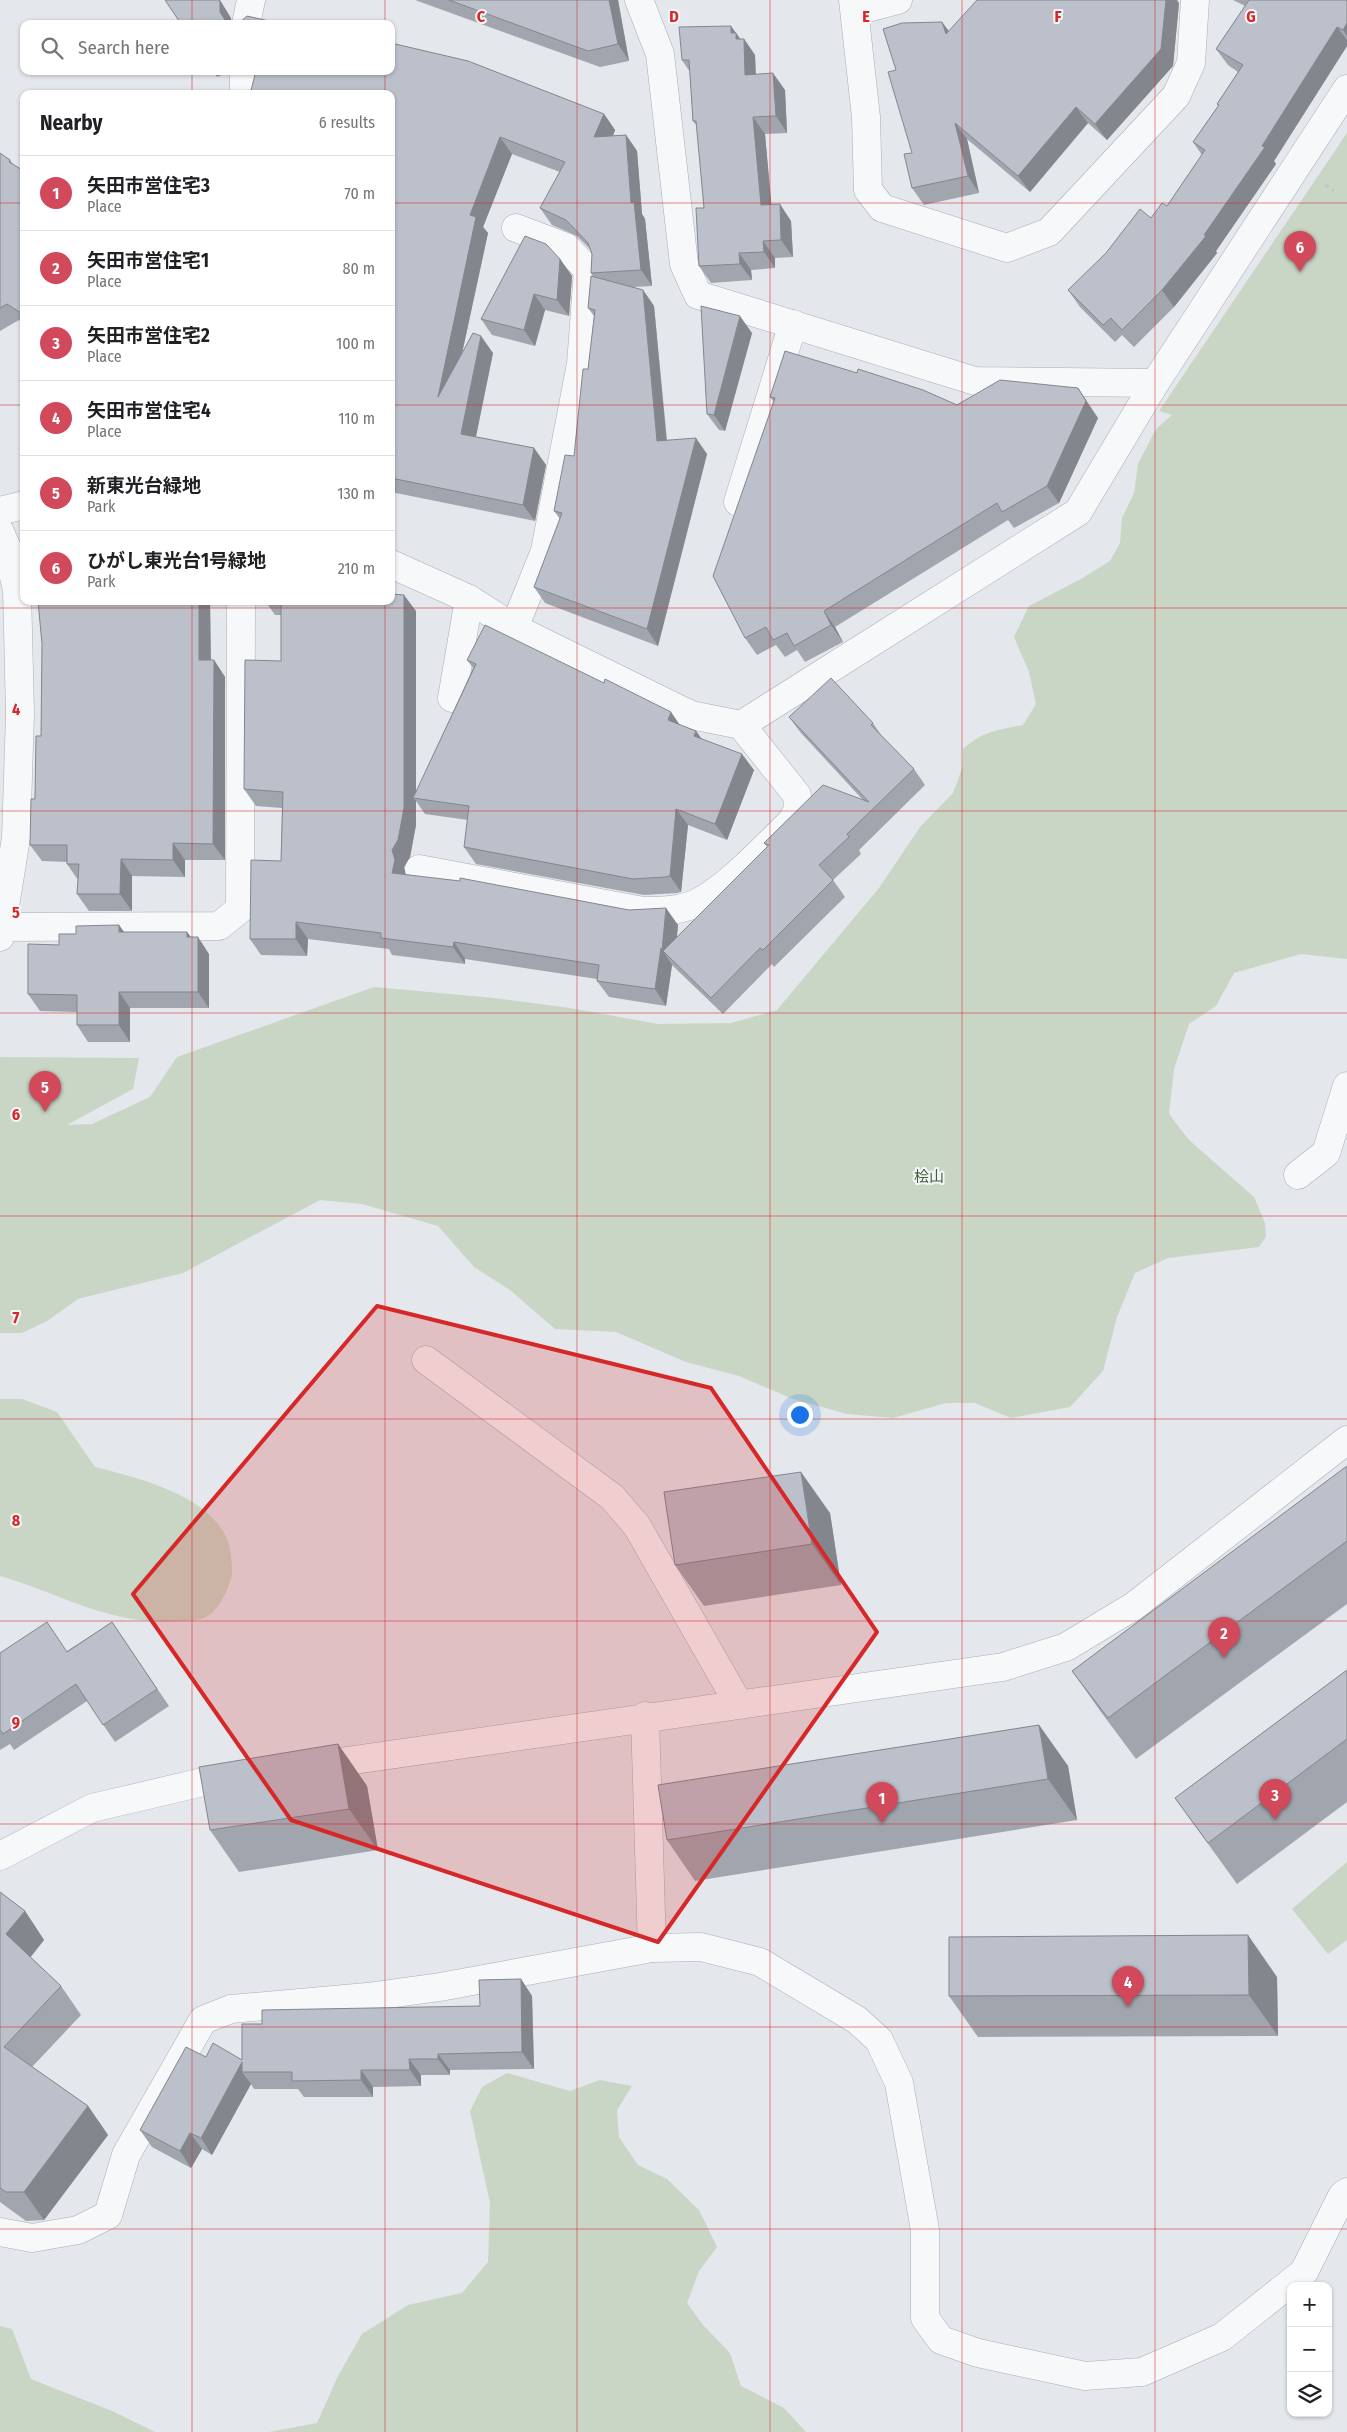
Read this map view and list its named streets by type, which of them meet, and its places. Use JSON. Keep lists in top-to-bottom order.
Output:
{
  "parks": ["桧山"],
  "page": {
    "search": "Search here",
    "heading": ["Nearby", "6 results"],
    "list": [
      {
        "mark": "1",
        "name": "矢田市営住宅3",
        "note": "Place",
        "value": "70 m"
      },
      {
        "mark": "2",
        "name": "矢田市営住宅1",
        "note": "Place",
        "value": "80 m"
      },
      {
        "mark": "3",
        "name": "矢田市営住宅2",
        "note": "Place",
        "value": "100 m"
      },
      {
        "mark": "4",
        "name": "矢田市営住宅4",
        "note": "Place",
        "value": "110 m"
      },
      {
        "mark": "5",
        "name": "新東光台緑地",
        "note": "Park",
        "value": "130 m"
      },
      {
        "mark": "6",
        "name": "ひがし東光台1号緑地",
        "note": "Park",
        "value": "210 m"
      }
    ],
    "pins": [
      "6",
      "5",
      "2",
      "3",
      "1",
      "4"
    ],
    "map_buttons": ["+", "−"]
  },
  "grid": {
    "columns": [
      "C",
      "D",
      "E",
      "F",
      "G"
    ],
    "rows": [
      "4",
      "5",
      "6",
      "7",
      "8",
      "9"
    ]
  }
}
